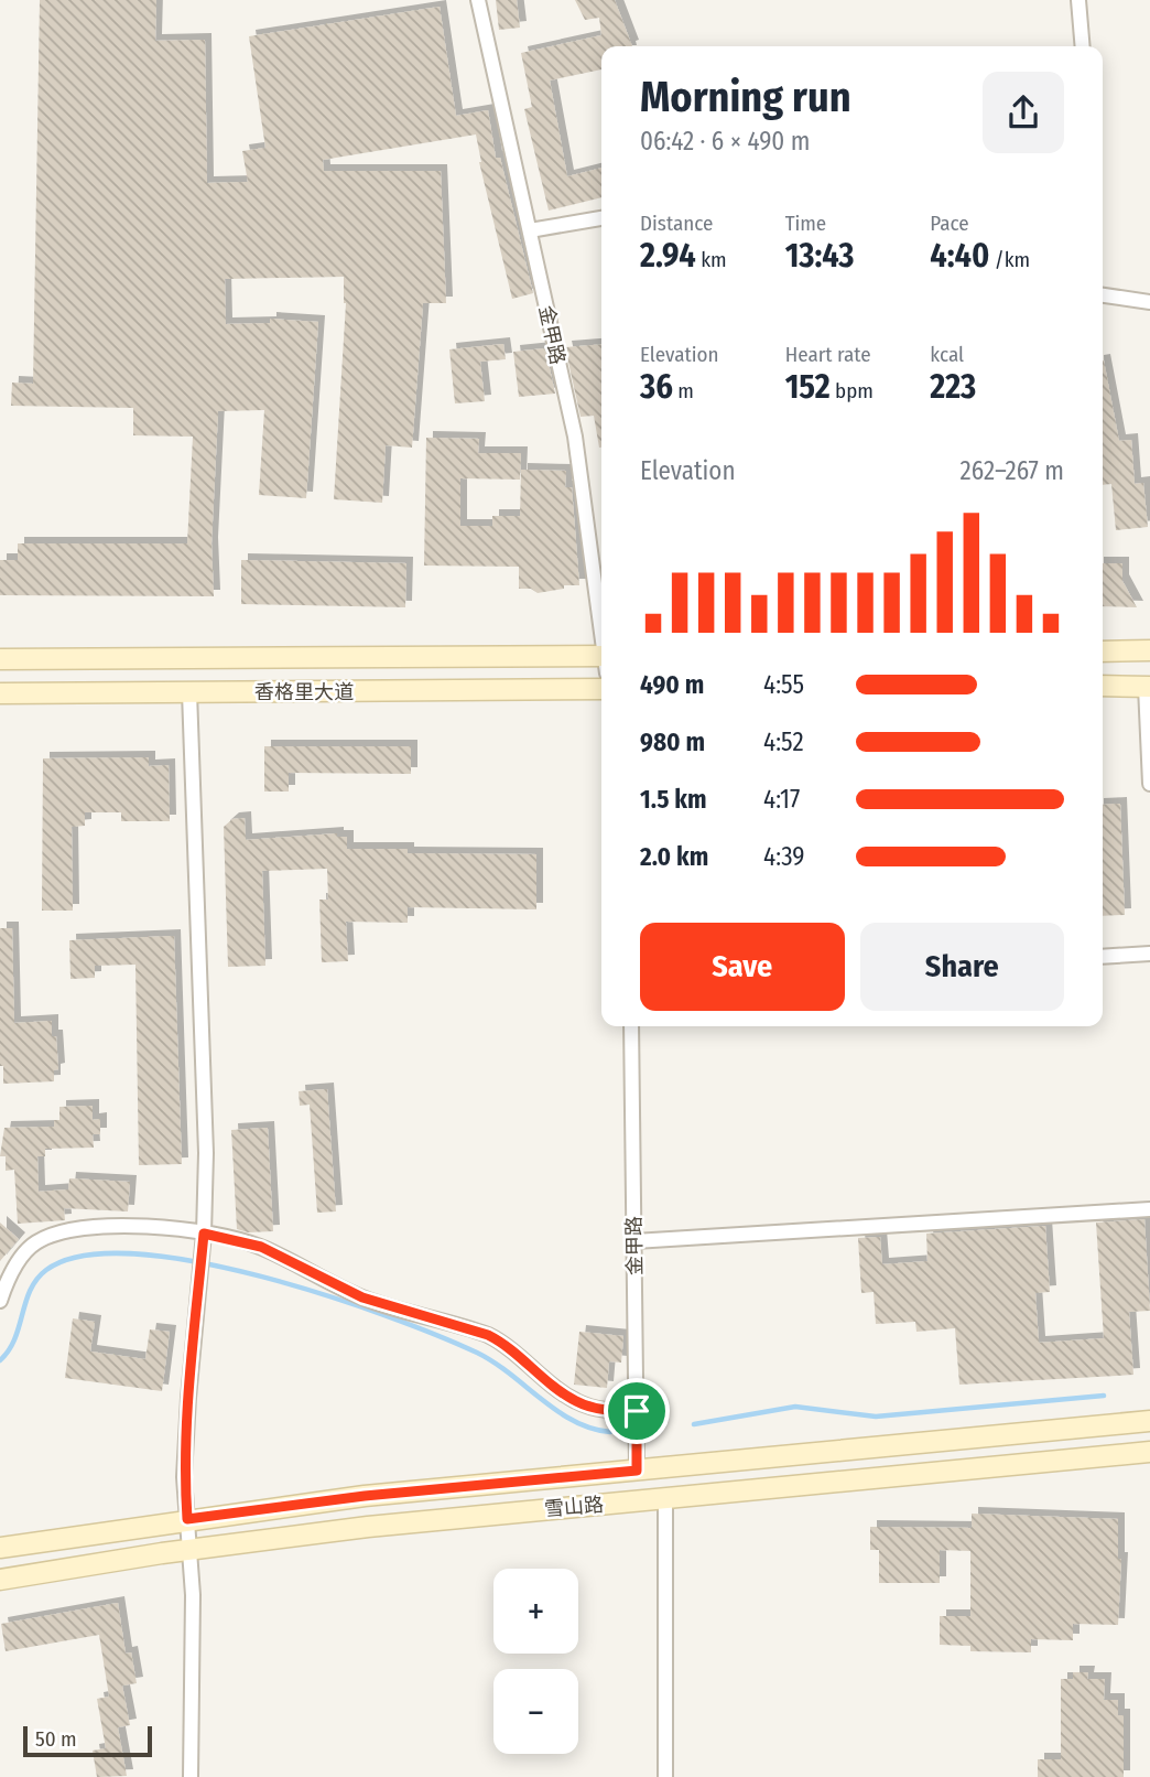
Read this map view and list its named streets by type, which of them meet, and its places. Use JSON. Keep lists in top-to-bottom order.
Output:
{
  "streets": {
    "main road": ["香格里大道", "雪山路"],
    "street": ["金甲路"]
  },
  "crossings": [
    ["金甲路", "雪山路"]
  ],
  "scale_bar": "50 m",
  "page": {
    "heading": ["Morning run", "06:42 · 6 × 490 m"],
    "stats": [
      ["Distance", "2.94 km"],
      ["Time", "13:43"],
      ["Pace", "4:40 /km"],
      ["Elevation", "36 m"],
      ["Heart rate", "152 bpm"],
      ["kcal", "223"]
    ],
    "chart": ["Elevation", "262–267 m"],
    "list": [
      {
        "name": "490 m",
        "note": "4:55"
      },
      {
        "name": "980 m",
        "note": "4:52"
      },
      {
        "name": "1.5 km",
        "note": "4:17"
      },
      {
        "name": "2.0 km",
        "note": "4:39"
      }
    ],
    "buttons": ["Save", "Share"],
    "map_buttons": ["+", "−"],
    "scale": "50 m"
  }
}
